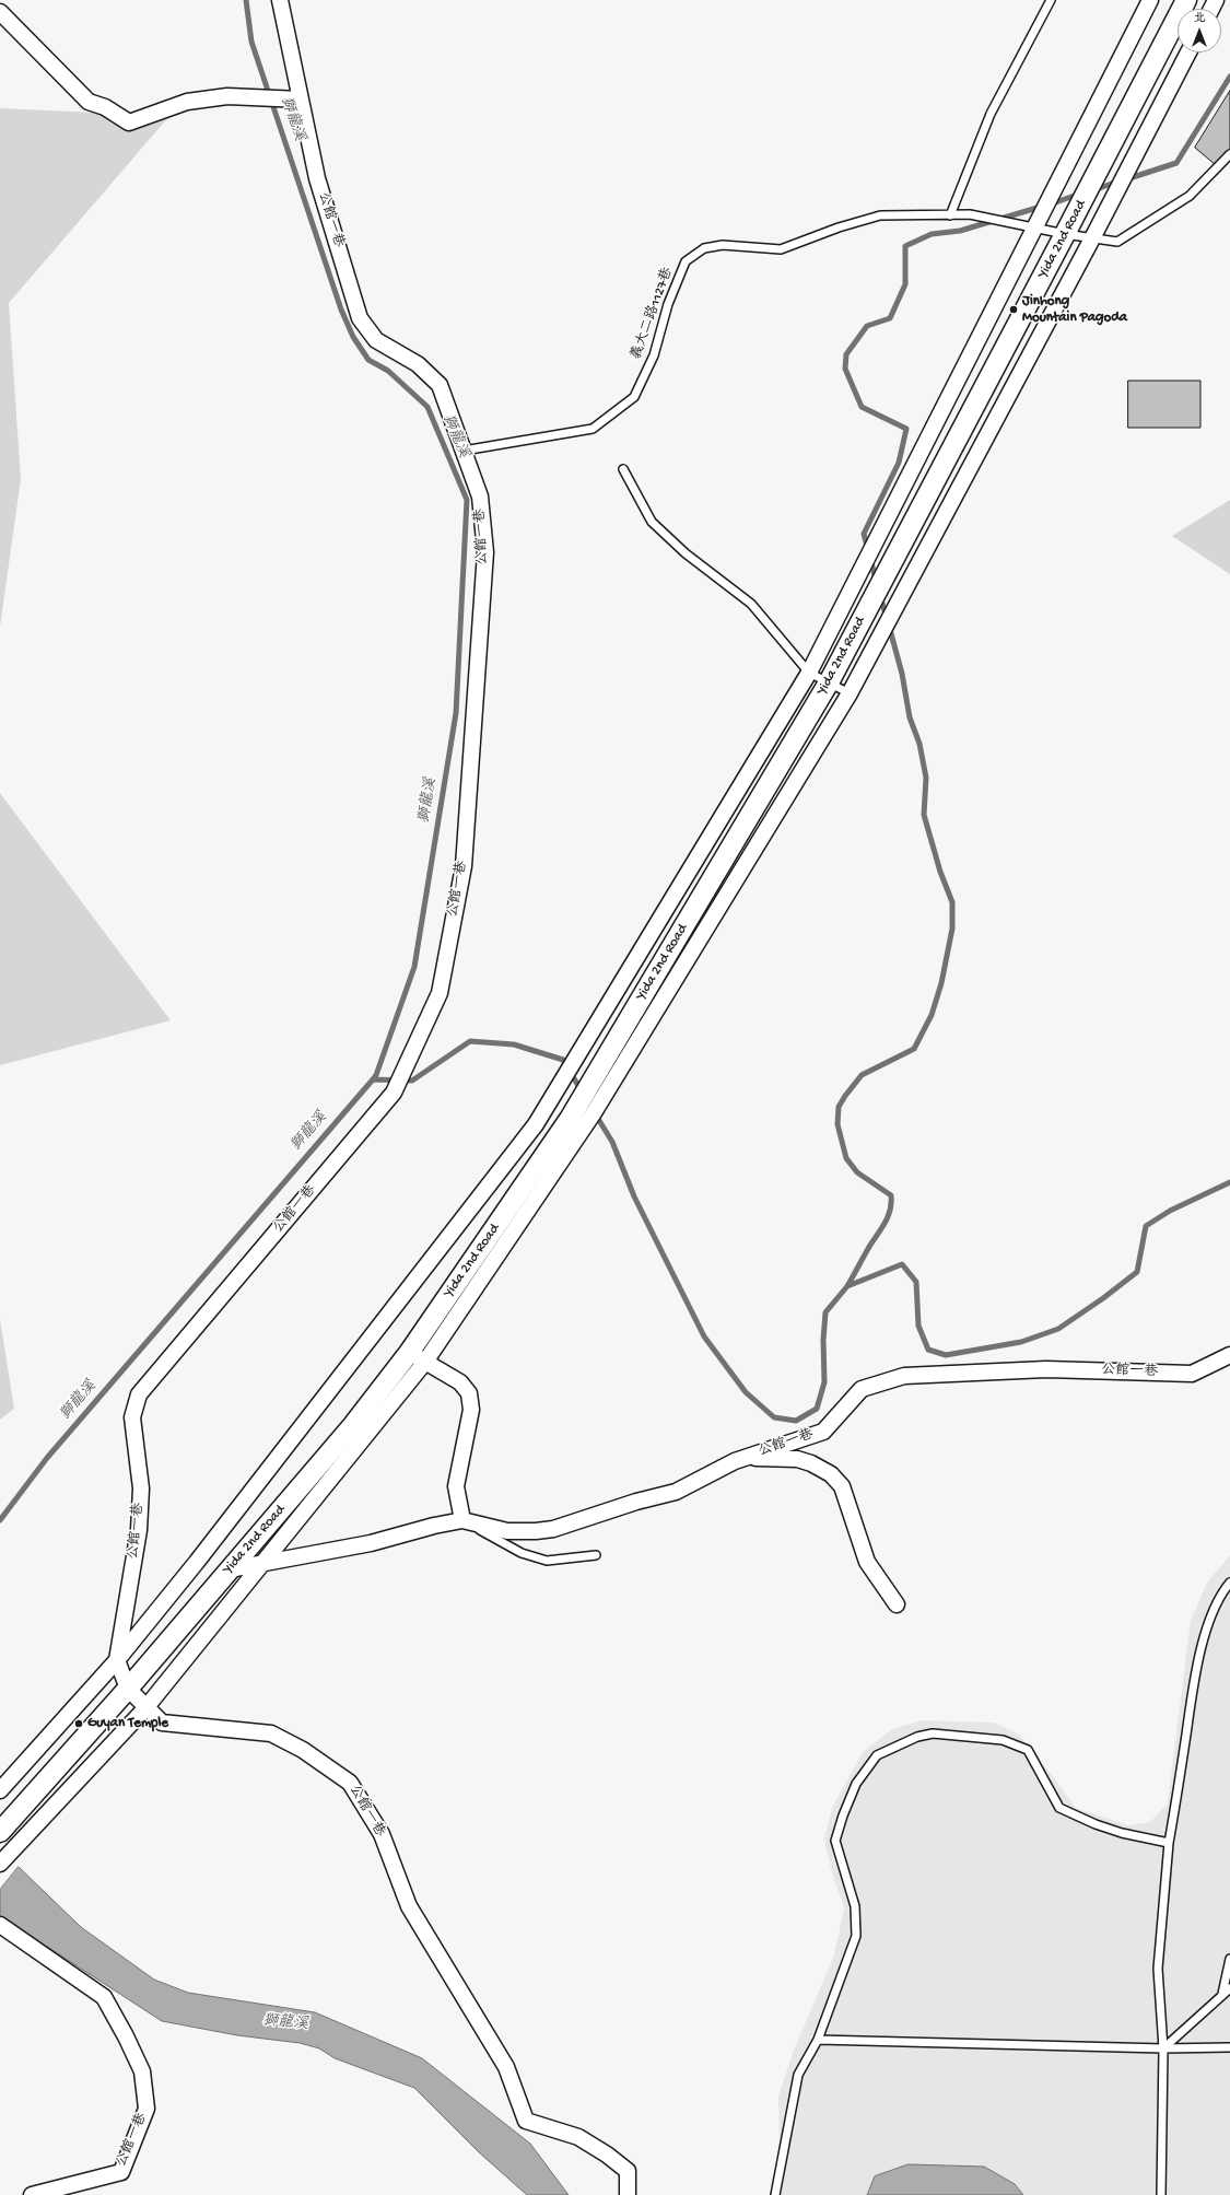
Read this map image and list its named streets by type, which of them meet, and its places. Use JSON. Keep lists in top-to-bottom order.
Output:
{
  "streets": {
    "street": ["公館一巷", "Yida 2nd Road"],
    "lane": ["義大二路1127巷"]
  },
  "crossings": [
    ["公館一巷", "Yida 2nd Road"],
    ["公館一巷", "義大二路1127巷"],
    ["Yida 2nd Road", "義大二路1127巷"]
  ],
  "water": ["獅龍溪"],
  "places": ["Jinhong Mountain Pagoda", "Guyan Temple"],
  "north": "top"
}
